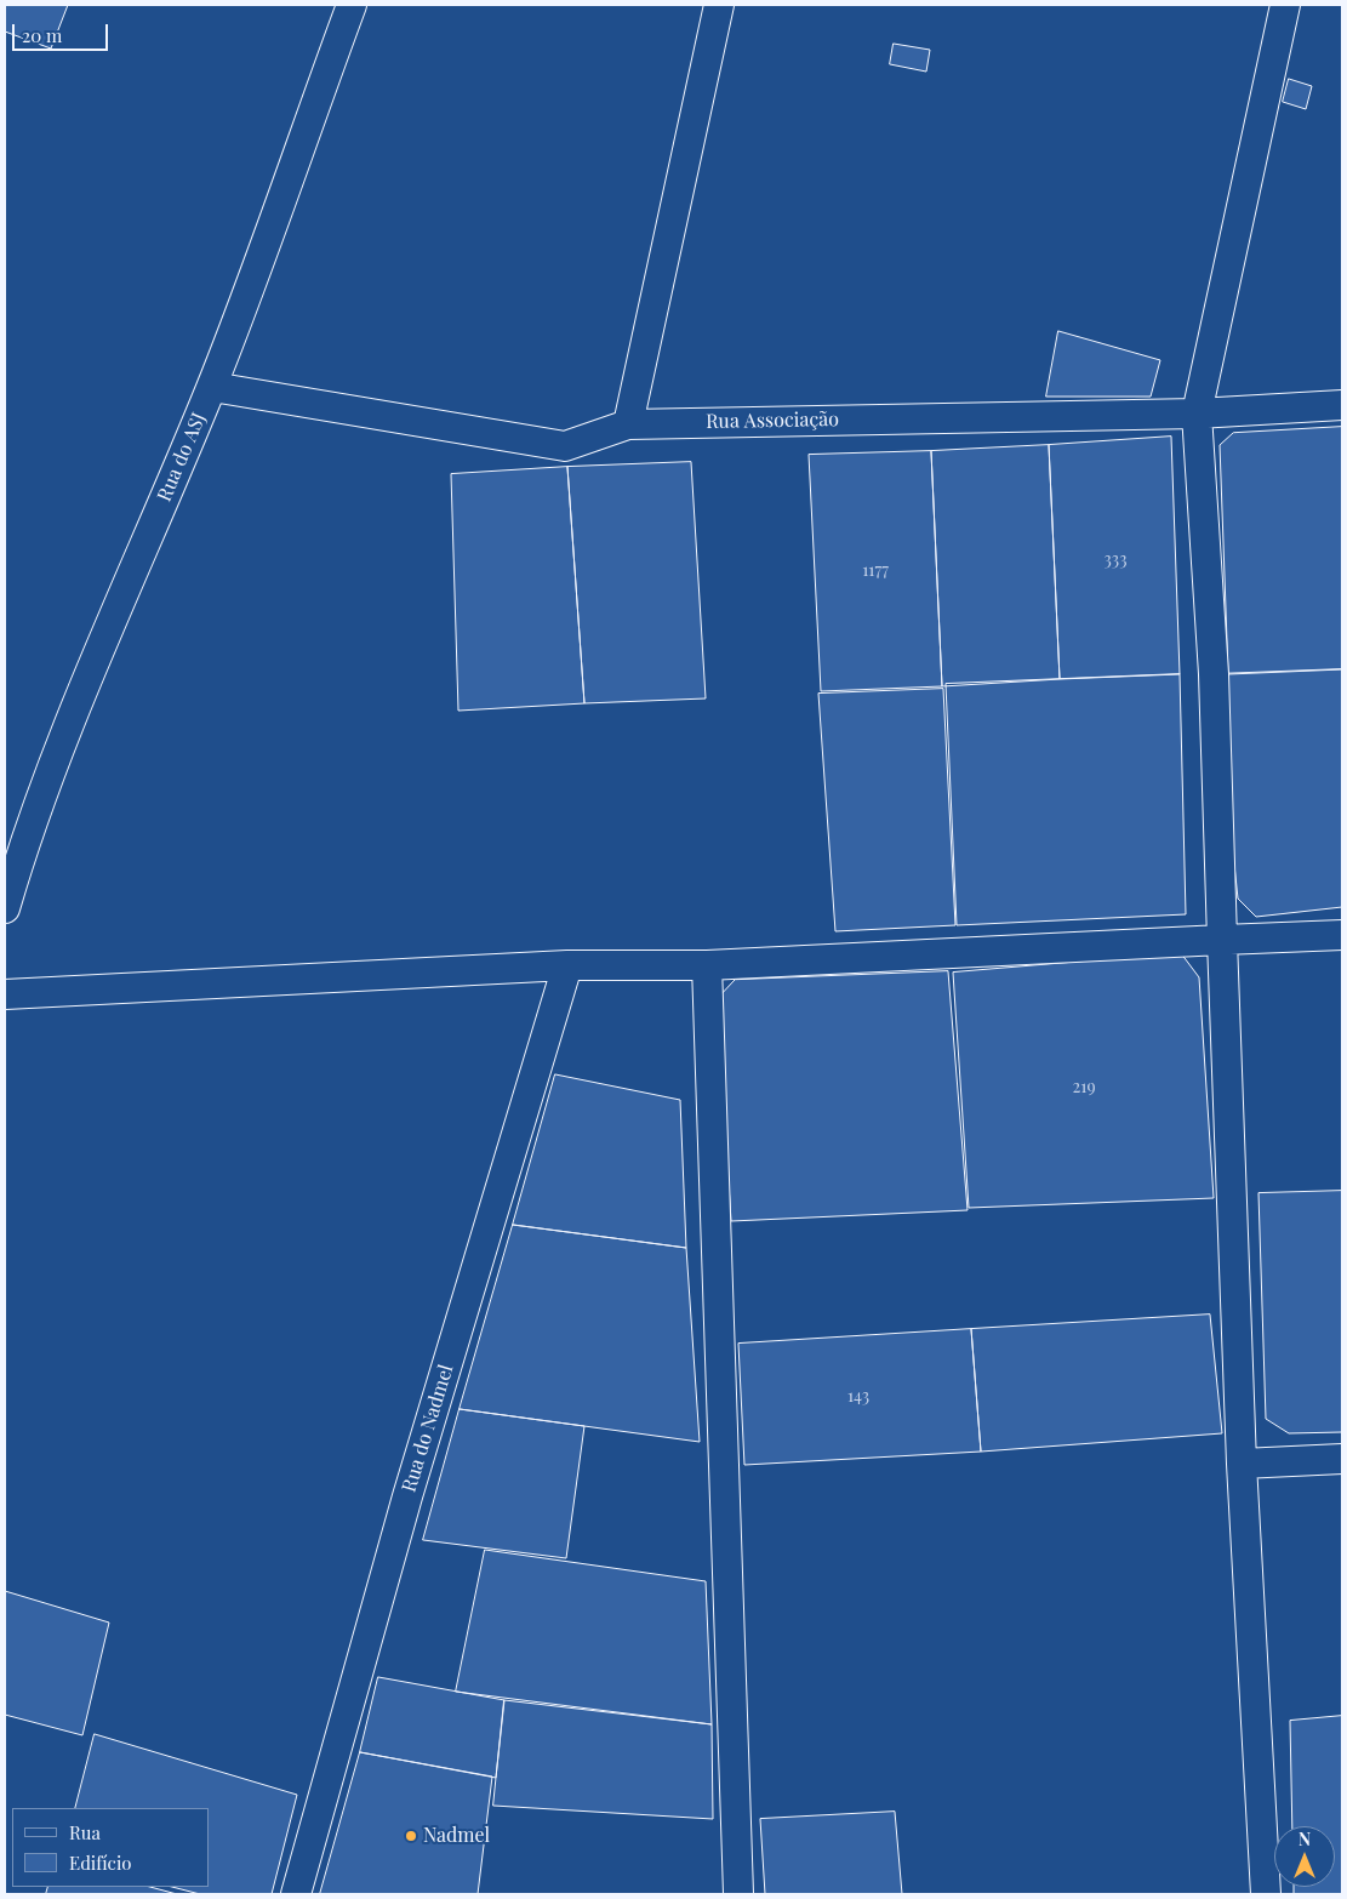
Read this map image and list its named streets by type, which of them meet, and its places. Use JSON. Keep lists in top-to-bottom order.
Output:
{
  "streets": {
    "street": ["Rua Associação", "Rua do ASJ", "Rua do Nadmel"]
  },
  "crossings": [
    ["Rua Associação", "Rua do ASJ"]
  ],
  "places": ["Nadmel"],
  "house_numbers": [
    "333",
    "1177",
    "219",
    "143"
  ],
  "legend": ["Rua", "Edifício"],
  "scale_bar": "20 m",
  "north": "top"
}
